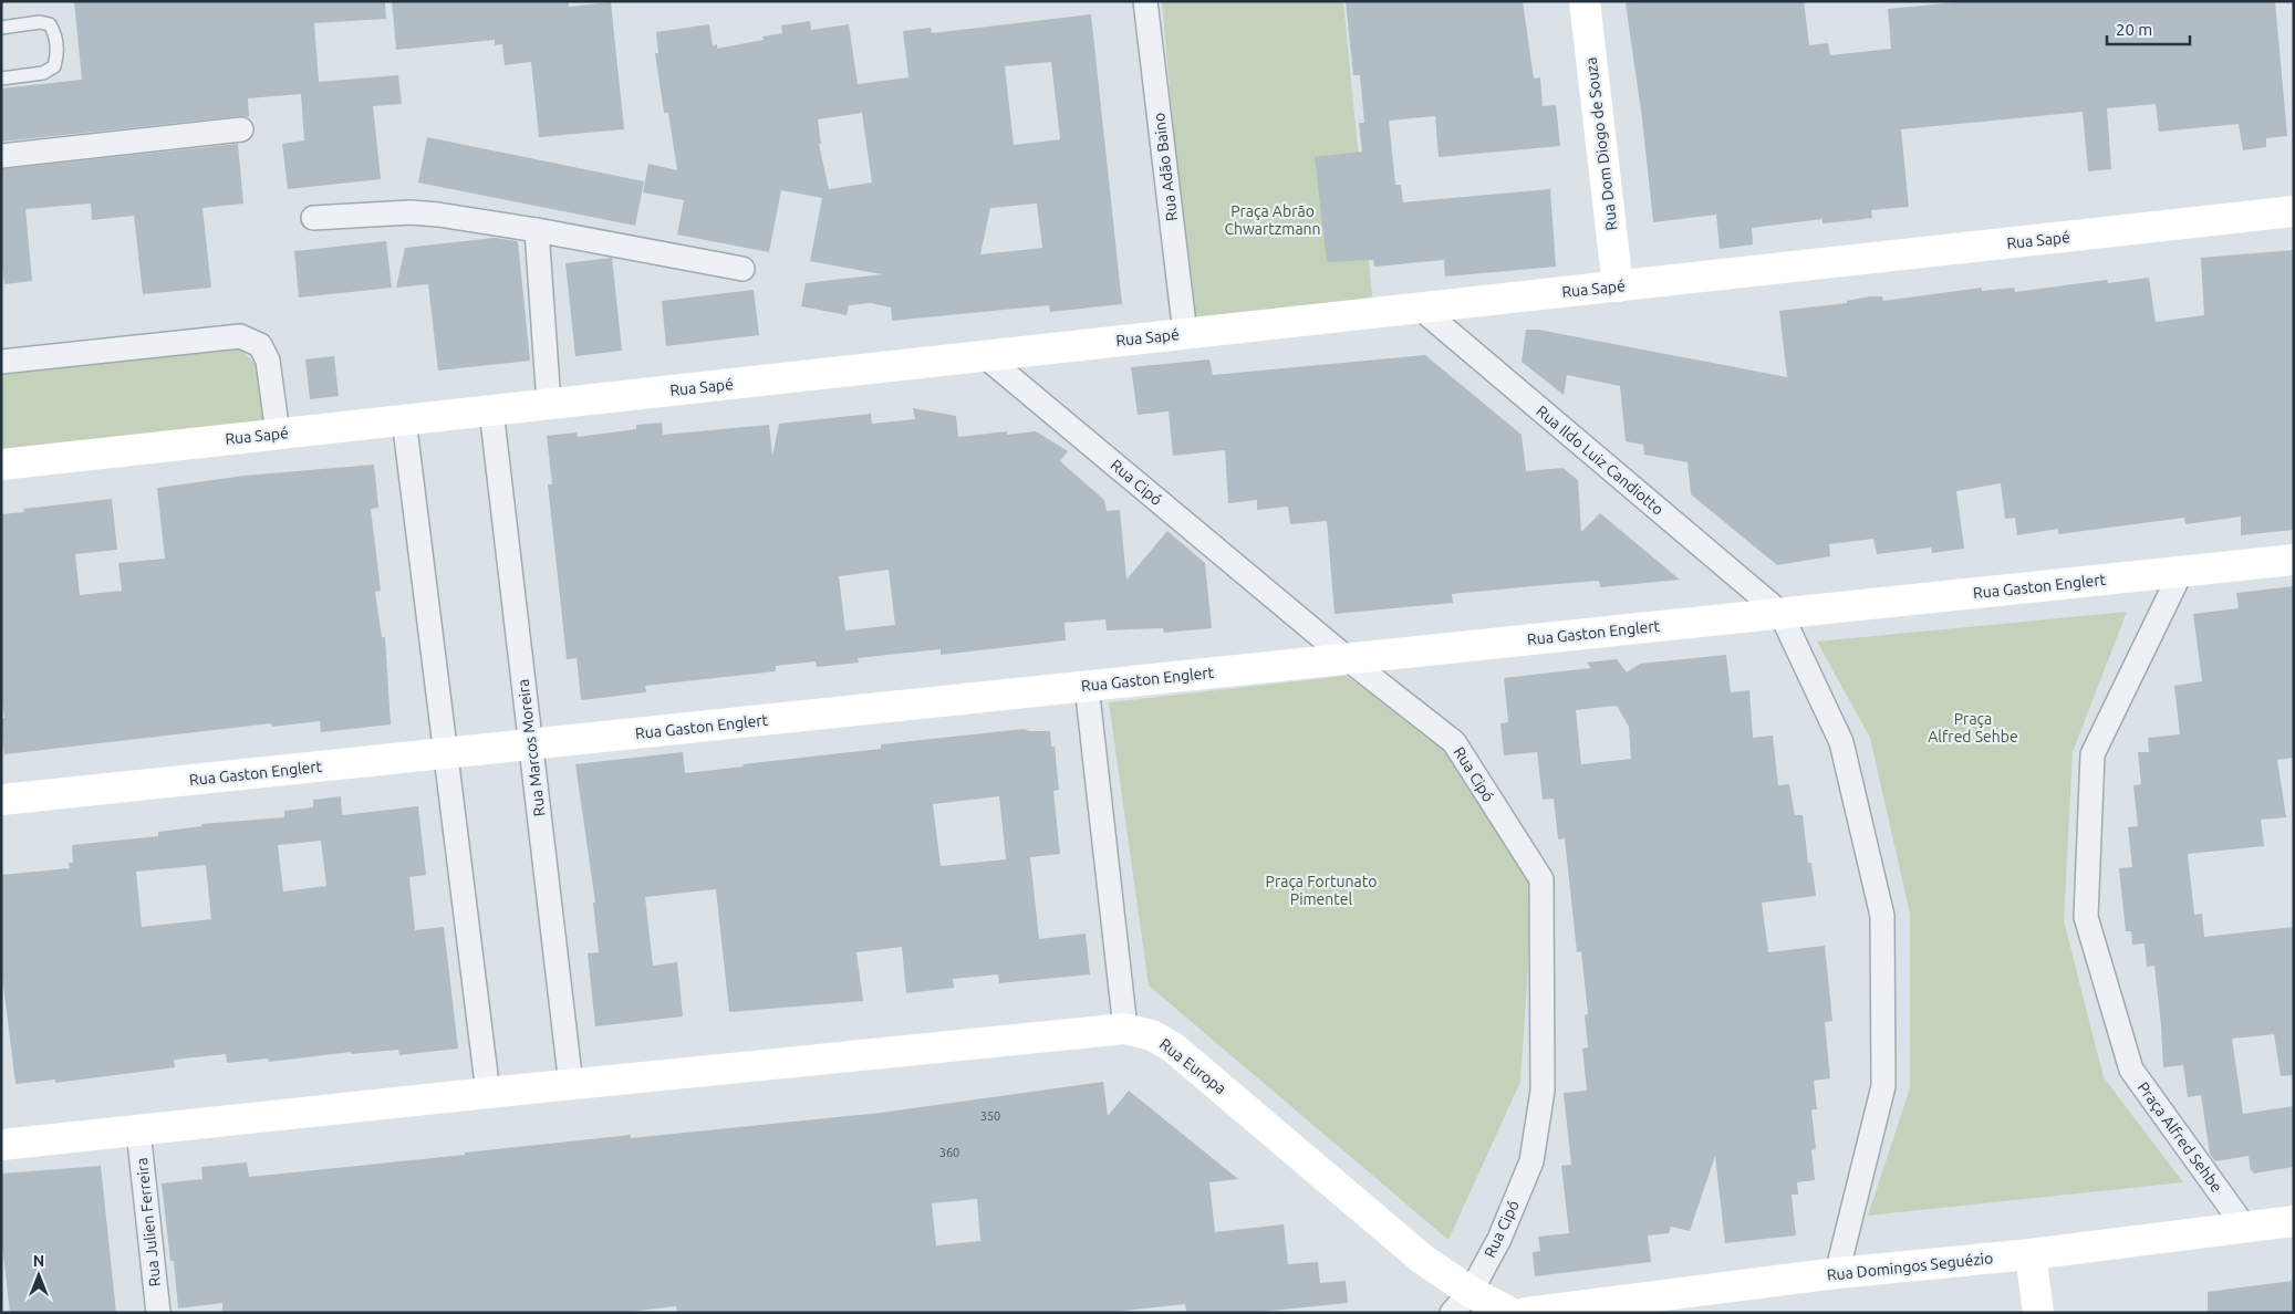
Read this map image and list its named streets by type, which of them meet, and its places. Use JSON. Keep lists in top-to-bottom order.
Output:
{
  "streets": {
    "street": [
      "Rua Dom Diogo de Souza",
      "Rua Adão Baino",
      "Rua Sapé",
      "Rua Ildo Luiz Candiotto",
      "Rua Cipó",
      "Rua Gaston Englert",
      "Rua Marcos Moreira",
      "Rua Europa",
      "Praça Alfred Sehbe",
      "Rua Julien Ferreira",
      "Rua Domingos Seguézio"
    ]
  },
  "crossings": [
    ["Rua Dom Diogo de Souza", "Rua Sapé"],
    ["Rua Adão Baino", "Rua Sapé"],
    ["Rua Sapé", "Rua Ildo Luiz Candiotto"],
    ["Rua Sapé", "Rua Cipó"],
    ["Rua Sapé", "Rua Marcos Moreira"],
    ["Rua Ildo Luiz Candiotto", "Rua Gaston Englert"],
    ["Rua Cipó", "Rua Gaston Englert"],
    ["Rua Cipó", "Rua Europa"],
    ["Rua Gaston Englert", "Rua Marcos Moreira"],
    ["Rua Gaston Englert", "Praça Alfred Sehbe"],
    ["Praça Alfred Sehbe", "Rua Domingos Seguézio"]
  ],
  "parks": ["Praça Abrão Chwartzmann", "Praça Alfred Sehbe", "Praça Fortunato Pimentel"],
  "house_numbers": ["350", "360"],
  "scale_bar": "20 m",
  "north": "top"
}
